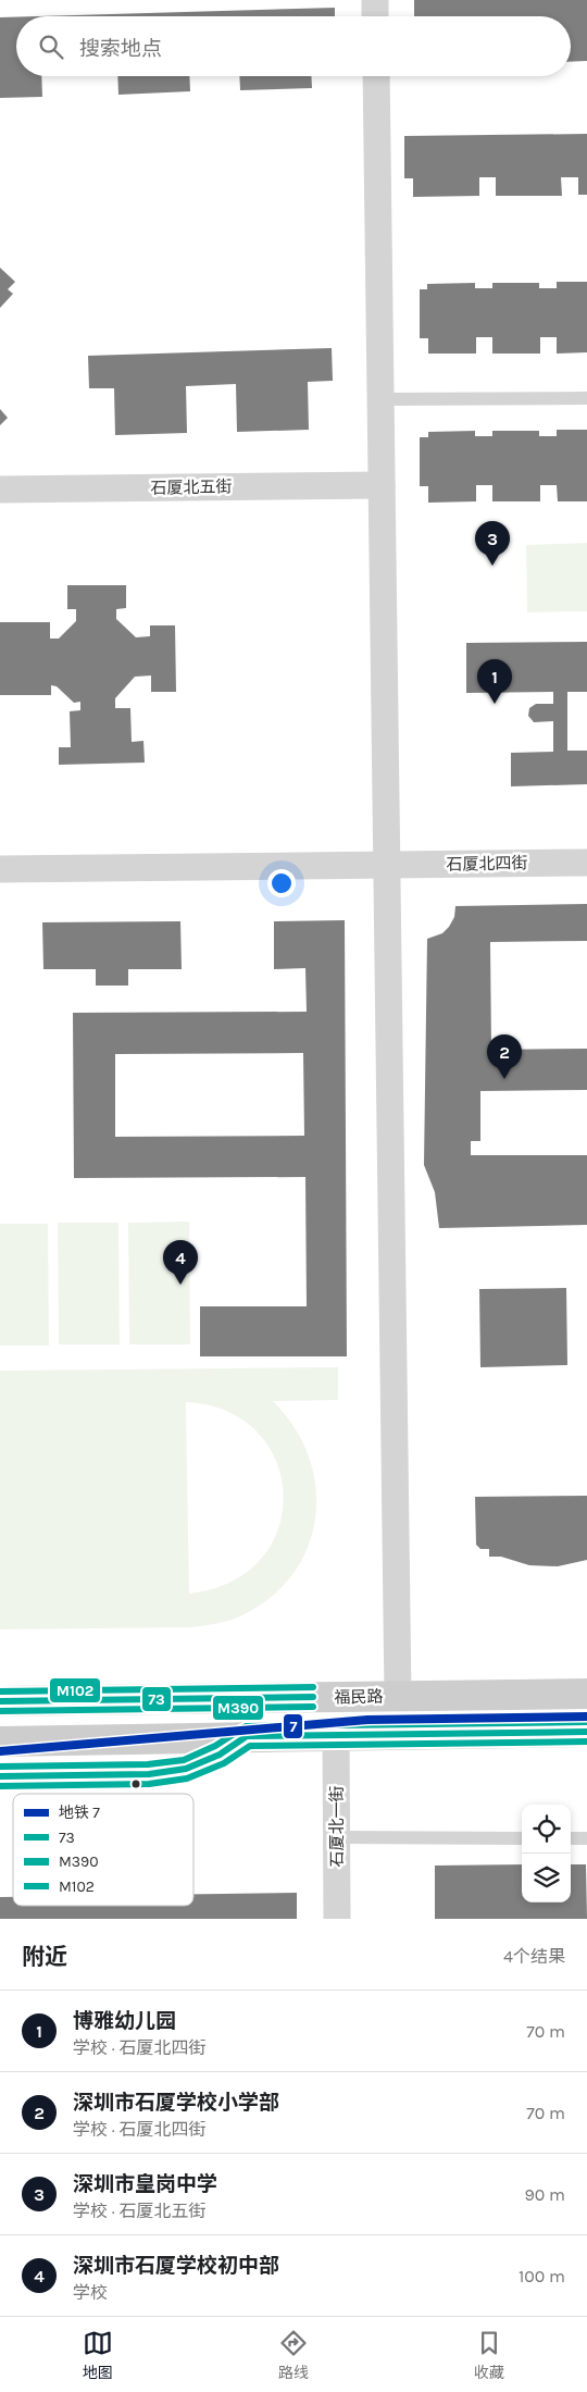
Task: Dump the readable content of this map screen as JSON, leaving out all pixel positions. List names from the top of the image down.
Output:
{
  "streets": {
    "main road": ["福民路"],
    "street": ["石厦北五街", "石厦北四街", "石厦北一街"]
  },
  "lines": [
    "transit line M102",
    "transit line 73",
    "transit line M390",
    "metro line 7"
  ],
  "legend": [
    "地铁 7",
    "73",
    "M390",
    "M102"
  ],
  "page": {
    "search": "搜索地点",
    "pins": [
      "3",
      "1",
      "2",
      "4"
    ],
    "heading": ["附近", "4个结果"],
    "list": [
      {
        "mark": "1",
        "name": "博雅幼儿园",
        "note": "学校 · 石厦北四街",
        "value": "70 m"
      },
      {
        "mark": "2",
        "name": "深圳市石厦学校小学部",
        "note": "学校 · 石厦北四街",
        "value": "70 m"
      },
      {
        "mark": "3",
        "name": "深圳市皇岗中学",
        "note": "学校 · 石厦北五街",
        "value": "90 m"
      },
      {
        "mark": "4",
        "name": "深圳市石厦学校初中部",
        "note": "学校",
        "value": "100 m"
      }
    ],
    "nav": ["地图", "路线", "收藏"]
  }
}
